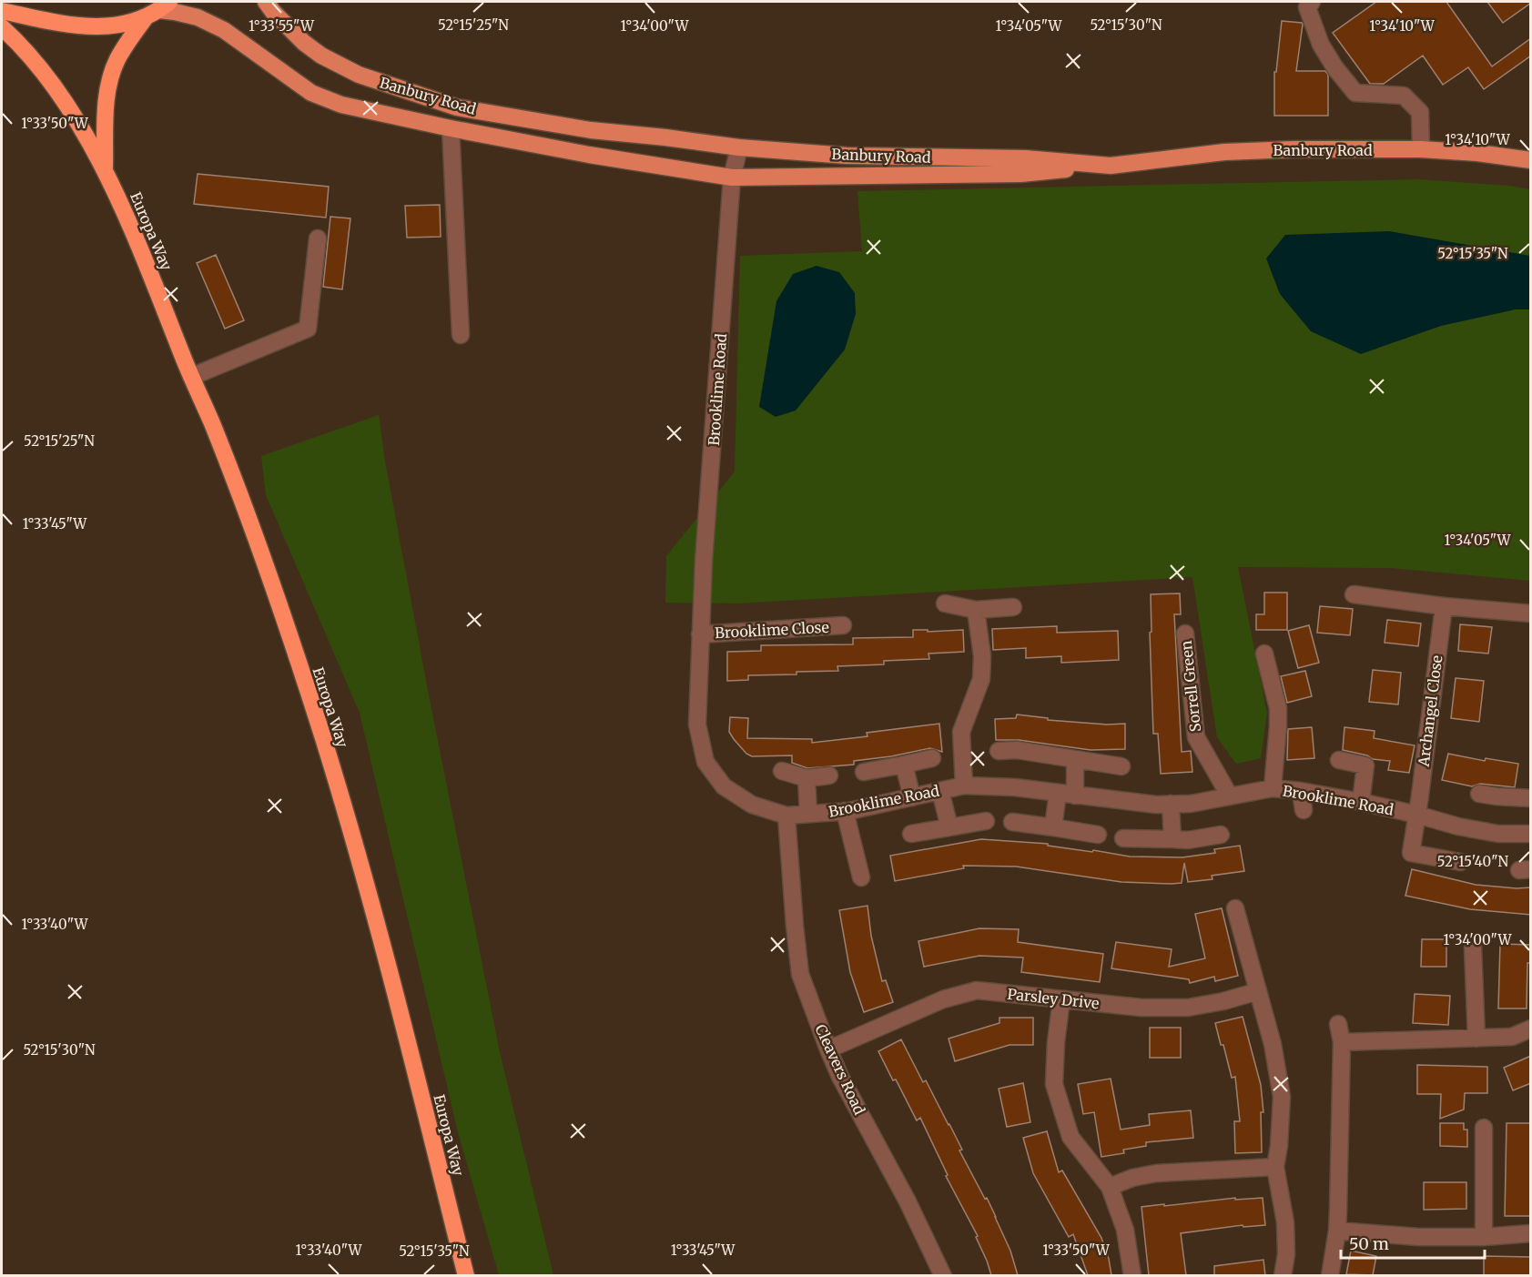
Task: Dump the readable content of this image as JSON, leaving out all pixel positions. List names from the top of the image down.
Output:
{
  "streets": {
    "highway": ["Europa Way"],
    "main road": ["Banbury Road"],
    "street": [
      "Brooklime Road",
      "Brooklime Close",
      "Sorrell Green",
      "Archangel Close",
      "Parsley Drive",
      "Cleavers Road"
    ]
  },
  "crossings": [
    ["Banbury Road", "Europa Way"],
    ["Banbury Road", "Brooklime Road"],
    ["Brooklime Road", "Brooklime Close"],
    ["Brooklime Road", "Sorrell Green"],
    ["Brooklime Road", "Archangel Close"],
    ["Brooklime Road", "Cleavers Road"],
    ["Parsley Drive", "Cleavers Road"]
  ],
  "scale_bar": "50 m",
  "coordinates": [
    "52°15'25\"N",
    "52°15'30\"N",
    "1°33'55\"W",
    "1°34'00\"W",
    "1°34'05\"W",
    "1°34'10\"W",
    "1°33'50\"W",
    "52°15'35\"N",
    "1°33'45\"W",
    "52°15'40\"N",
    "1°33'40\"W"
  ]
}
